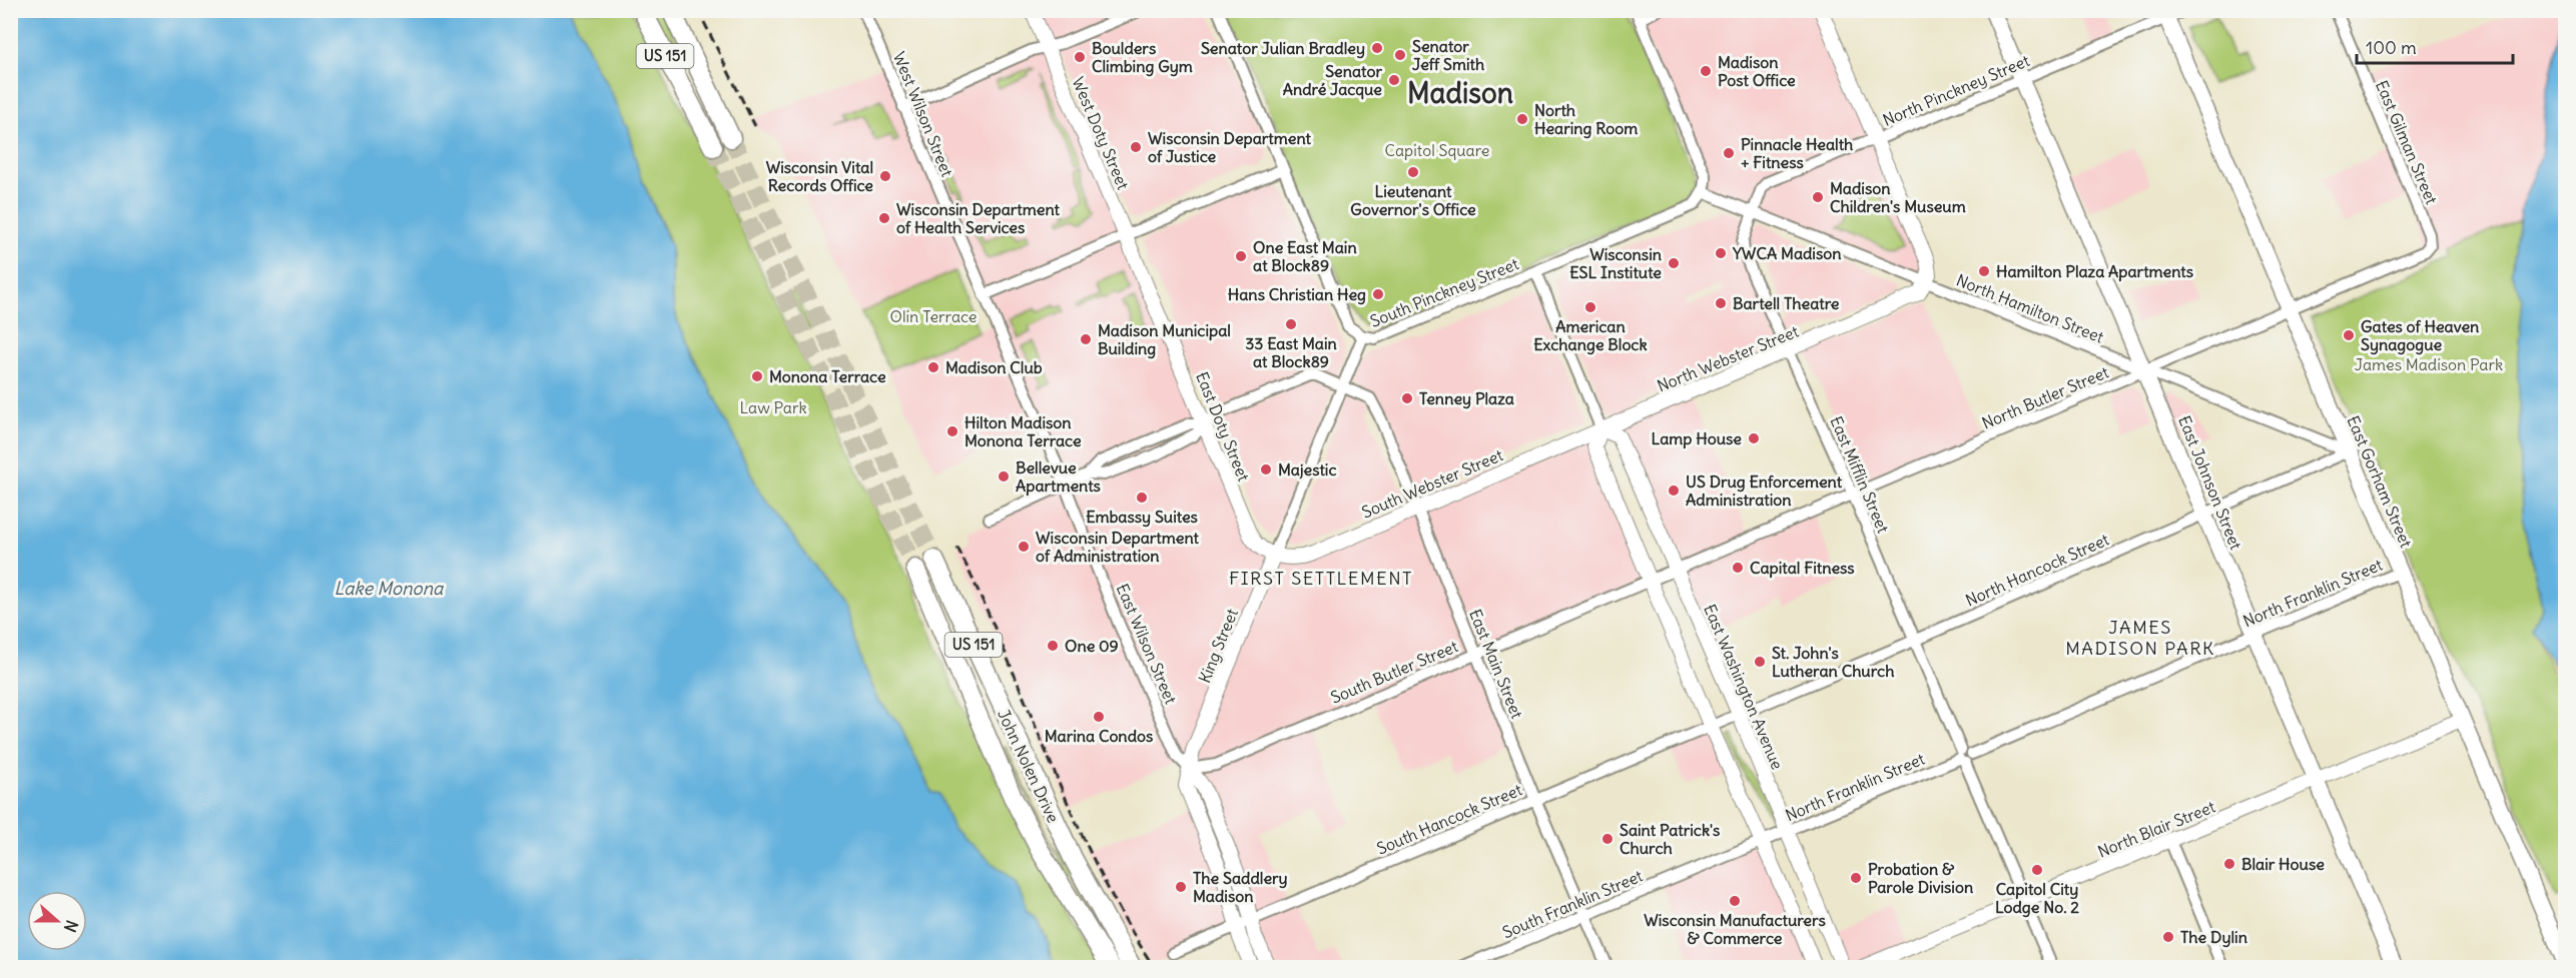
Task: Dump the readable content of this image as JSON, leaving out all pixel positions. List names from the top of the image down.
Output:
{
  "streets": {
    "main road": [
      "US 151",
      "East Gorham Street",
      "East Johnson Street",
      "John Nolen Drive"
    ],
    "street": [
      "North Pinckney Street",
      "West Wilson Street",
      "West Doty Street",
      "East Gilman Street",
      "South Pinckney Street",
      "North Hamilton Street",
      "North Webster Street",
      "North Butler Street",
      "East Doty Street",
      "East Mifflin Street",
      "South Webster Street",
      "North Hancock Street",
      "North Franklin Street",
      "East Wilson Street",
      "King Street",
      "East Main Street",
      "South Butler Street",
      "East Washington Avenue",
      "South Hancock Street",
      "North Blair Street",
      "South Franklin Street"
    ]
  },
  "crossings": [
    ["North Pinckney Street", "North Hamilton Street"],
    ["North Pinckney Street", "East Mifflin Street"],
    ["North Pinckney Street", "East Gorham Street"],
    ["North Pinckney Street", "East Johnson Street"],
    ["West Wilson Street", "East Wilson Street"],
    ["West Doty Street", "East Doty Street"],
    ["East Gilman Street", "North Butler Street"],
    ["South Pinckney Street", "King Street"],
    ["South Pinckney Street", "East Washington Avenue"],
    ["North Hamilton Street", "North Webster Street"],
    ["North Hamilton Street", "North Butler Street"],
    ["North Hamilton Street", "East Mifflin Street"],
    ["North Hamilton Street", "East Gorham Street"],
    ["North Hamilton Street", "East Johnson Street"],
    ["North Hamilton Street", "North Hancock Street"],
    ["North Webster Street", "East Mifflin Street"],
    ["North Webster Street", "South Webster Street"],
    ["North Webster Street", "East Washington Avenue"],
    ["North Butler Street", "East Mifflin Street"],
    ["North Butler Street", "East Gorham Street"],
    ["North Butler Street", "East Johnson Street"],
    ["North Butler Street", "South Butler Street"],
    ["North Butler Street", "East Washington Avenue"],
    ["East Doty Street", "South Webster Street"],
    ["East Doty Street", "King Street"],
    ["East Mifflin Street", "North Hancock Street"],
    ["East Mifflin Street", "North Franklin Street"],
    ["East Mifflin Street", "North Blair Street"],
    ["East Gorham Street", "North Hancock Street"],
    ["East Gorham Street", "North Franklin Street"],
    ["East Gorham Street", "North Blair Street"],
    ["East Johnson Street", "North Hancock Street"],
    ["East Johnson Street", "North Franklin Street"],
    ["East Johnson Street", "North Blair Street"],
    ["South Webster Street", "King Street"],
    ["South Webster Street", "East Main Street"],
    ["South Webster Street", "East Washington Avenue"],
    ["North Hancock Street", "East Washington Avenue"],
    ["North Hancock Street", "South Hancock Street"],
    ["North Franklin Street", "East Washington Avenue"],
    ["North Franklin Street", "South Franklin Street"],
    ["East Wilson Street", "King Street"],
    ["East Wilson Street", "South Butler Street"],
    ["East Wilson Street", "South Hancock Street"],
    ["King Street", "East Main Street"],
    ["King Street", "South Butler Street"],
    ["East Main Street", "South Butler Street"],
    ["East Main Street", "South Hancock Street"],
    ["East Main Street", "South Franklin Street"],
    ["South Butler Street", "East Washington Avenue"],
    ["East Washington Avenue", "South Hancock Street"],
    ["East Washington Avenue", "South Franklin Street"]
  ],
  "districts": ["Madison", "FIRST SETTLEMENT", "JAMES MADISON PARK"],
  "water": ["Lake Monona"],
  "parks": [
    "Capitol Square",
    "Olin Terrace",
    "James Madison Park",
    "Law Park"
  ],
  "places": [
    "Senator Julian Bradley",
    "Senator Jeff Smith",
    "Boulders Climbing Gym",
    "Madison Post Office",
    "Senator André Jacque",
    "North Hearing Room",
    "Wisconsin Department of Justice",
    "Pinnacle Health + Fitness",
    "Lieutenant Governor's Office",
    "Wisconsin Vital Records Office",
    "Madison Children's Museum",
    "Wisconsin Department of Health Services",
    "YWCA Madison",
    "One East Main at Block89",
    "Wisconsin ESL Institute",
    "Hamilton Plaza Apartments",
    "Hans Christian Heg",
    "Bartell Theatre",
    "American Exchange Block",
    "33 East Main at Block89",
    "Gates of Heaven Synagogue",
    "Madison Municipal Building",
    "Madison Club",
    "Monona Terrace",
    "Tenney Plaza",
    "Hilton Madison Monona Terrace",
    "Lamp House",
    "Majestic",
    "Bellevue Apartments",
    "US Drug Enforcement Administration",
    "Embassy Suites",
    "Wisconsin Department of Administration",
    "Capital Fitness",
    "One 09",
    "St. John's Lutheran Church",
    "Marina Condos",
    "Saint Patrick's Church",
    "Blair House",
    "Capitol City Lodge No. 2",
    "Probation & Parole Division",
    "The Saddlery Madison",
    "Wisconsin Manufacturers & Commerce",
    "The Dylin"
  ],
  "scale_bar": "100 m",
  "north": "right"
}
